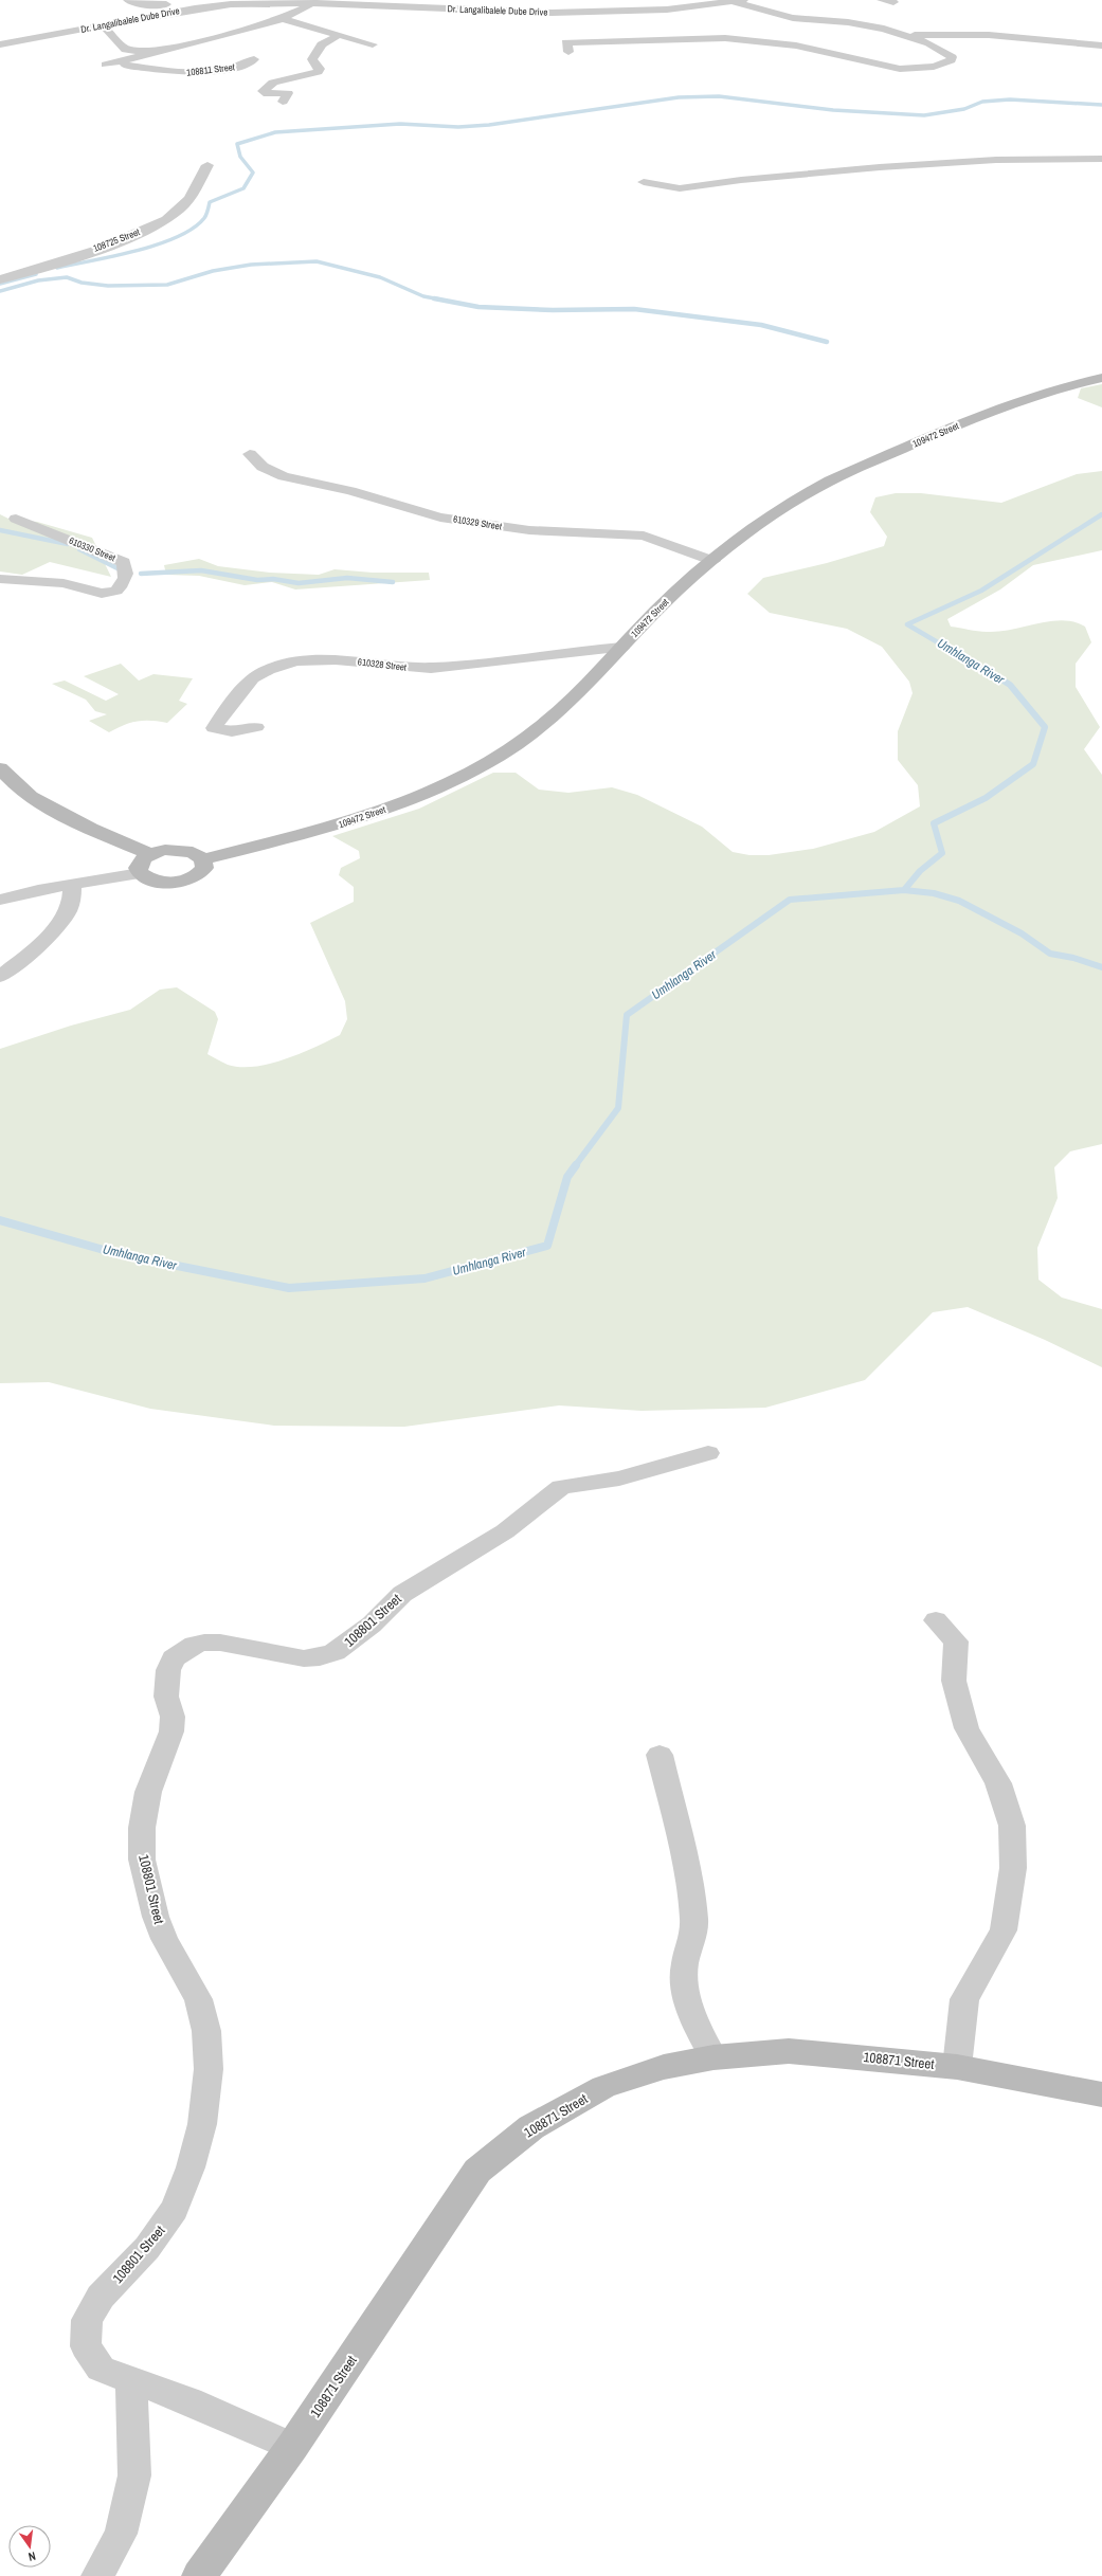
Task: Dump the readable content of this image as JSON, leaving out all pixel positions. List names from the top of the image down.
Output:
{
  "streets": {
    "street": [
      "Dr. Langalibalele Dube Drive",
      "108811 Street",
      "108725 Street",
      "109472 Street",
      "610329 Street",
      "610330 Street",
      "610328 Street",
      "108801 Street",
      "108871 Street"
    ]
  },
  "crossings": [
    ["109472 Street", "610329 Street"],
    ["109472 Street", "610328 Street"],
    ["108801 Street", "108871 Street"]
  ],
  "water": ["Umhlanga River"],
  "north": "bottom"
}
